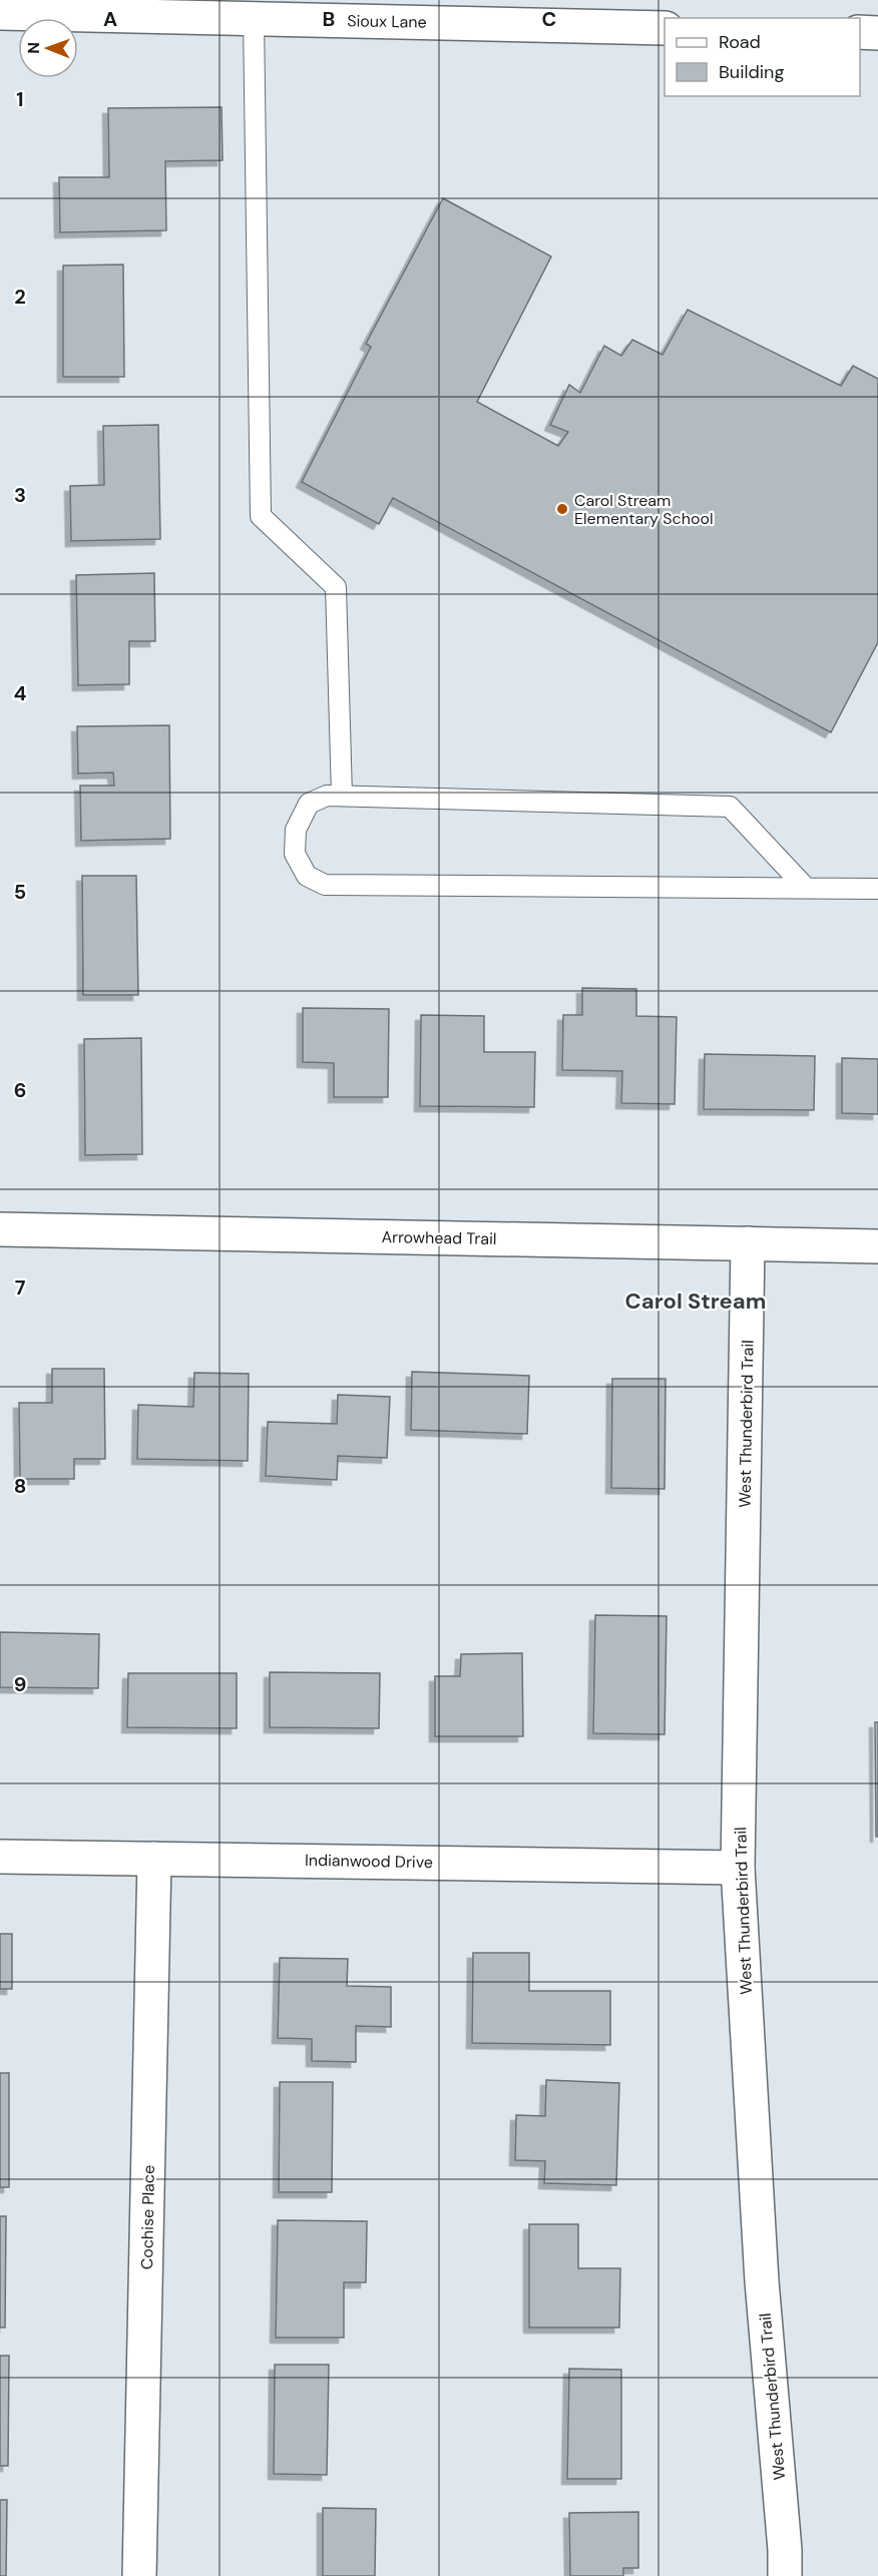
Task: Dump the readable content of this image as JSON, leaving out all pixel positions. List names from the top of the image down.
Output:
{
  "streets": {
    "street": [
      "Sioux Lane",
      "Arrowhead Trail",
      "West Thunderbird Trail",
      "Indianwood Drive",
      "Cochise Place"
    ]
  },
  "crossings": [
    ["Arrowhead Trail", "West Thunderbird Trail"],
    ["West Thunderbird Trail", "Indianwood Drive"],
    ["Indianwood Drive", "Cochise Place"]
  ],
  "districts": ["Carol Stream"],
  "places": ["Carol Stream Elementary School"],
  "legend": ["Road", "Building"],
  "north": "left",
  "grid": {
    "columns": ["A", "B", "C"],
    "rows": [
      "1",
      "2",
      "3",
      "4",
      "5",
      "6",
      "7",
      "8",
      "9"
    ]
  }
}
